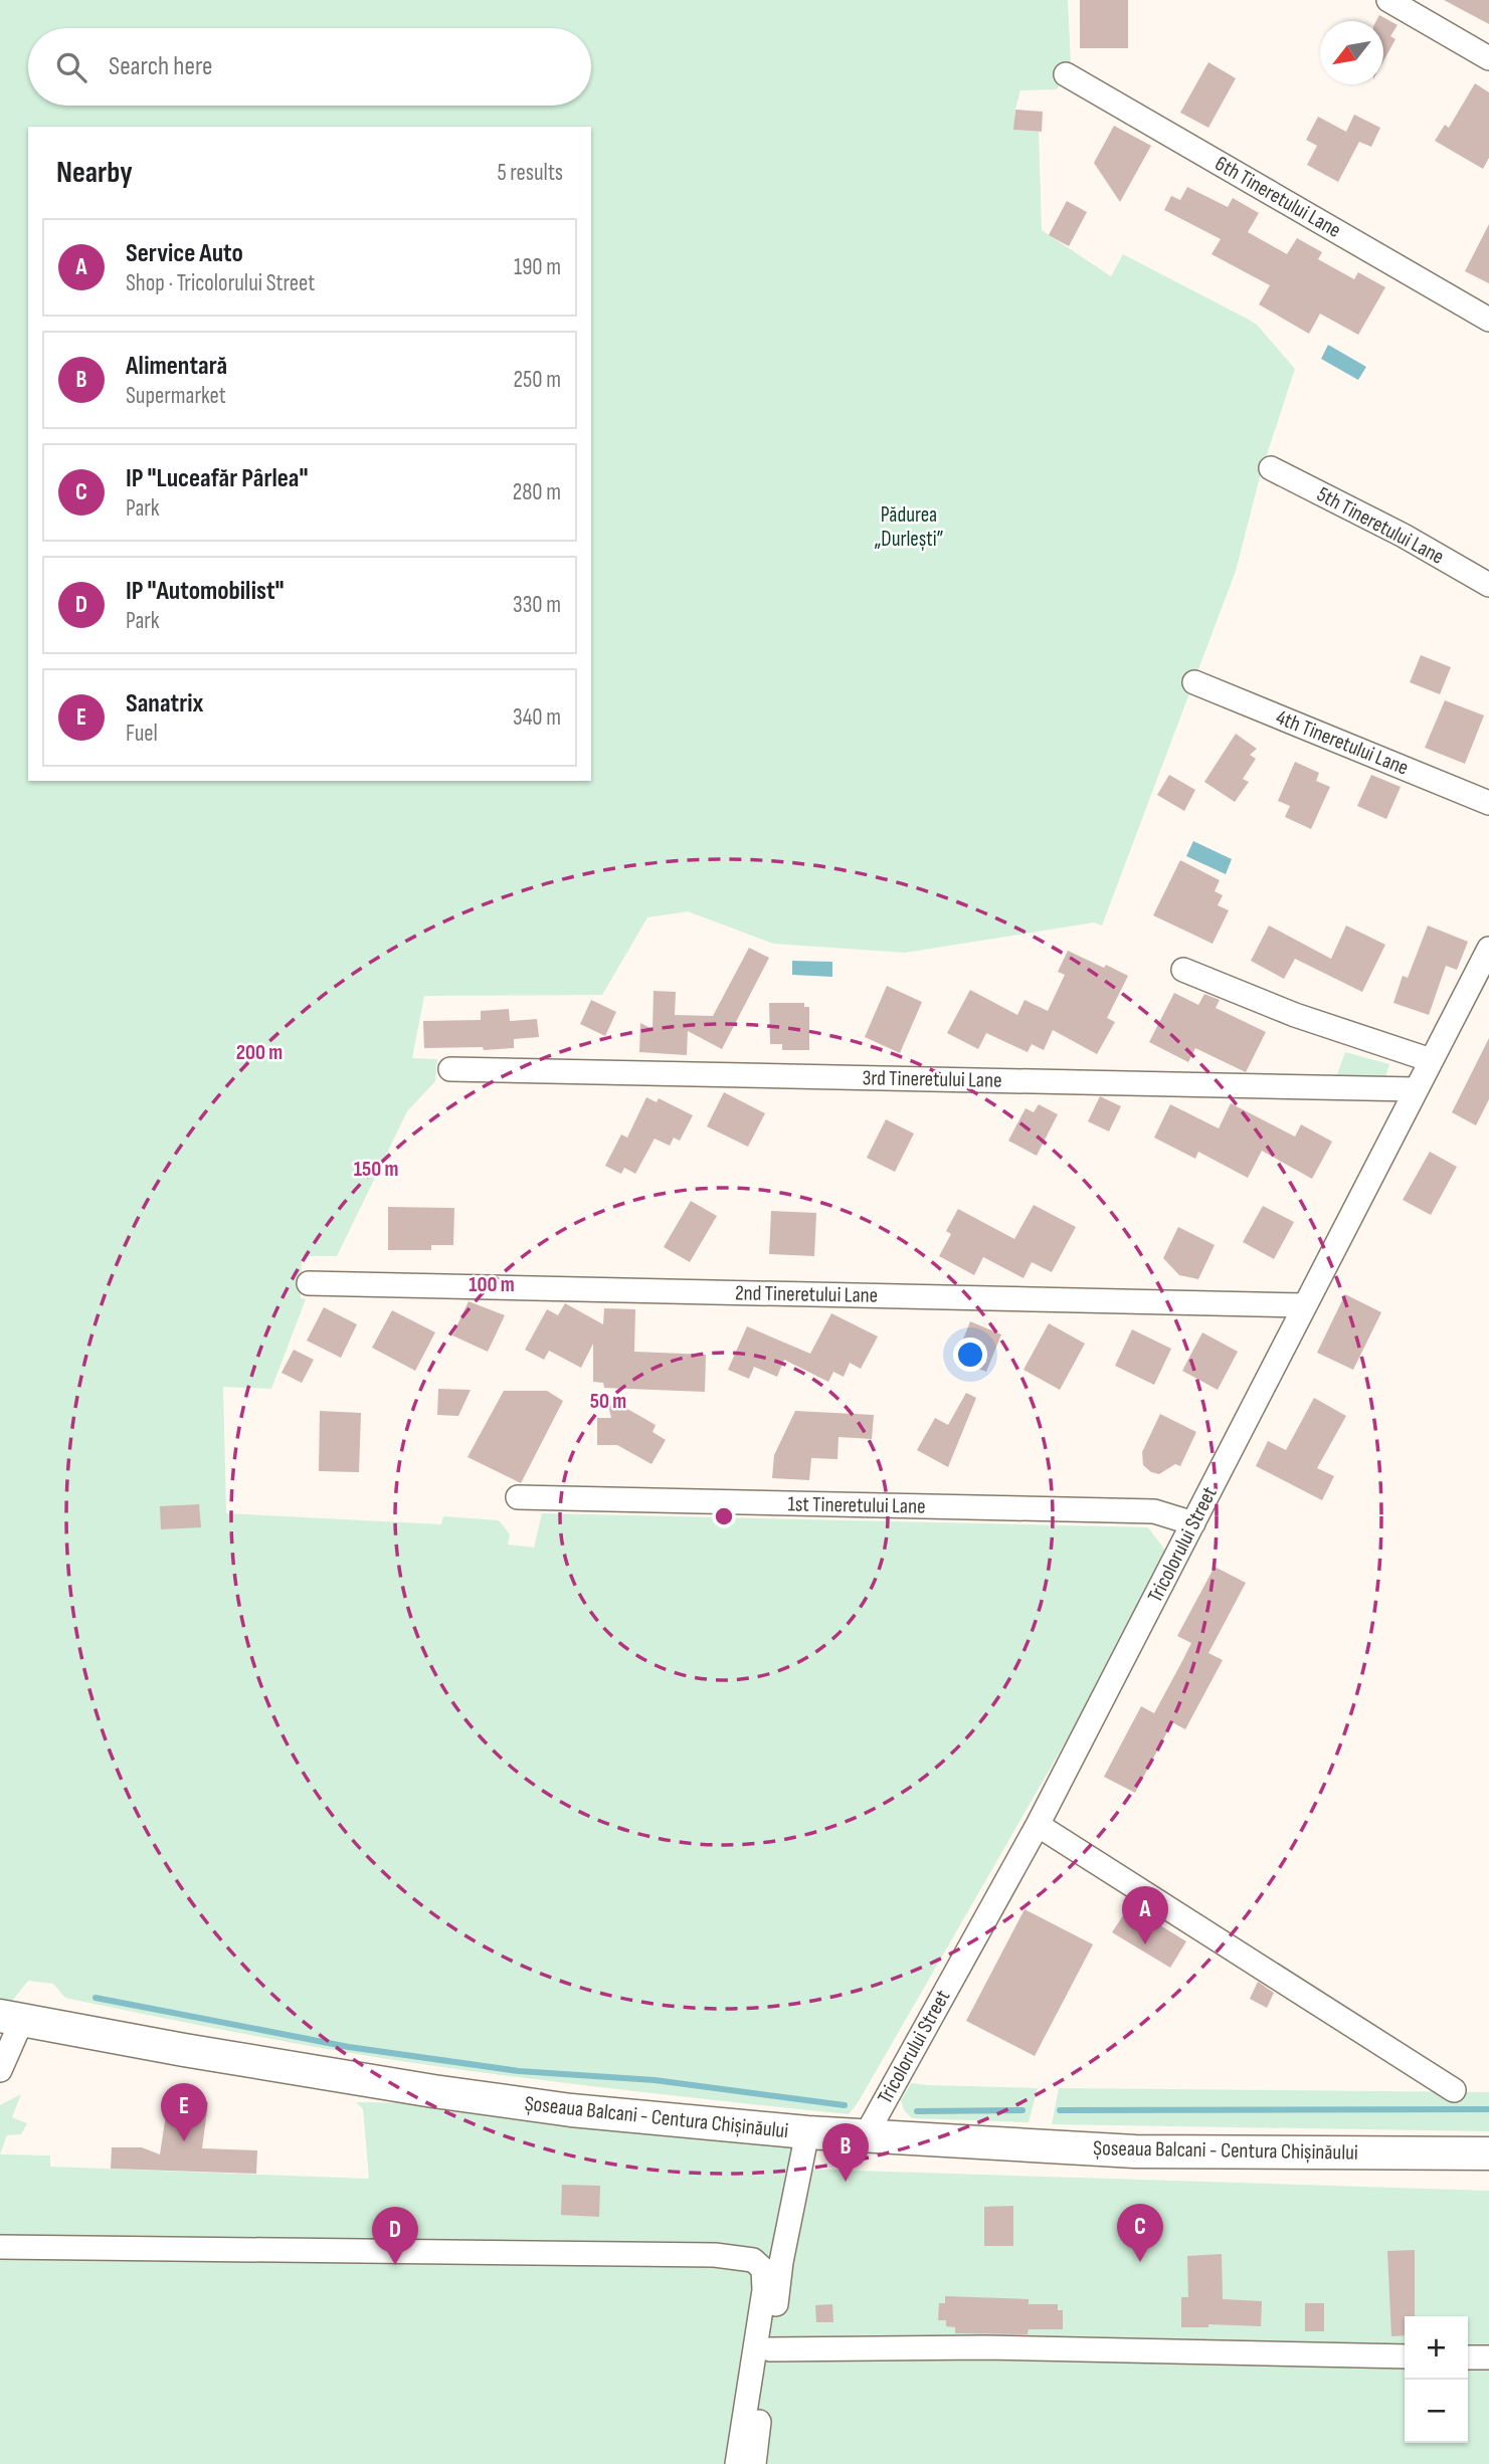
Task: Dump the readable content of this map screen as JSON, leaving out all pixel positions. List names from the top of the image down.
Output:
{
  "streets": {
    "highway": ["Șoseaua Balcani - Centura Chișinăului"],
    "street": [
      "6th Tineretului Lane",
      "5th Tineretului Lane",
      "4th Tineretului Lane",
      "3rd Tineretului Lane",
      "2nd Tineretului Lane",
      "1st Tineretului Lane",
      "Tricolorului Street"
    ]
  },
  "crossings": [
    ["3rd Tineretului Lane", "Tricolorului Street"],
    ["2nd Tineretului Lane", "Tricolorului Street"],
    ["1st Tineretului Lane", "Tricolorului Street"],
    ["Tricolorului Street", "Șoseaua Balcani - Centura Chișinăului"]
  ],
  "parks": ["Pădurea „Durlești”"],
  "north": "bottom left",
  "page": {
    "search": "Search here",
    "heading": ["Nearby", "5 results"],
    "list": [
      {
        "mark": "A",
        "name": "Service Auto",
        "note": "Shop · Tricolorului Street",
        "value": "190 m"
      },
      {
        "mark": "B",
        "name": "Alimentară",
        "note": "Supermarket",
        "value": "250 m"
      },
      {
        "mark": "C",
        "name": "IP \"Luceafăr Pârlea\"",
        "note": "Park",
        "value": "280 m"
      },
      {
        "mark": "D",
        "name": "IP \"Automobilist\"",
        "note": "Park",
        "value": "330 m"
      },
      {
        "mark": "E",
        "name": "Sanatrix",
        "note": "Fuel",
        "value": "340 m"
      }
    ],
    "pins": [
      "A",
      "E",
      "B",
      "C",
      "D"
    ],
    "map_buttons": ["+", "−"]
  },
  "rings": [
    "200 m",
    "150 m",
    "100 m",
    "50 m"
  ]
}
